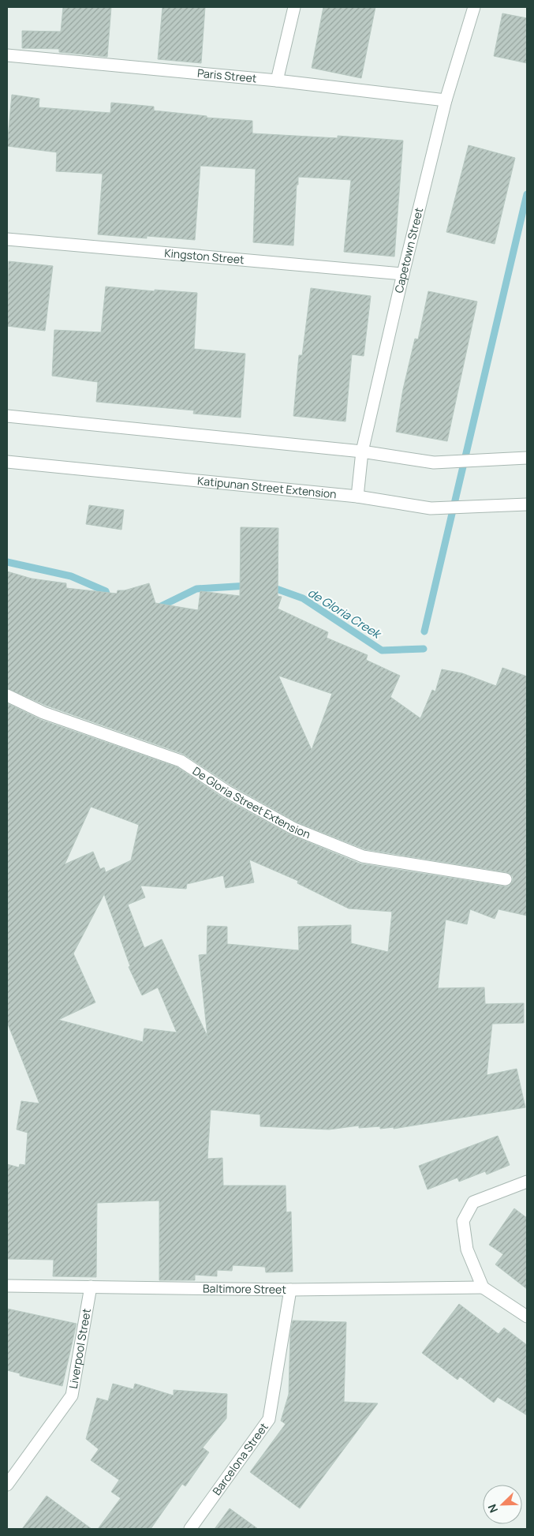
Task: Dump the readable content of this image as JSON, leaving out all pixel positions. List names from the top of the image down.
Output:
{
  "streets": {
    "street": [
      "Paris Street",
      "Capetown Street",
      "Kingston Street",
      "Katipunan Street Extension",
      "De Gloria Street Extension",
      "Baltimore Street",
      "Liverpool Street",
      "Barcelona Street"
    ]
  },
  "crossings": [
    ["Paris Street", "Capetown Street"],
    ["Capetown Street", "Kingston Street"],
    ["Capetown Street", "Katipunan Street Extension"],
    ["Baltimore Street", "Liverpool Street"],
    ["Baltimore Street", "Barcelona Street"]
  ],
  "water": ["de Gloria Creek"],
  "north": "bottom left"
}
